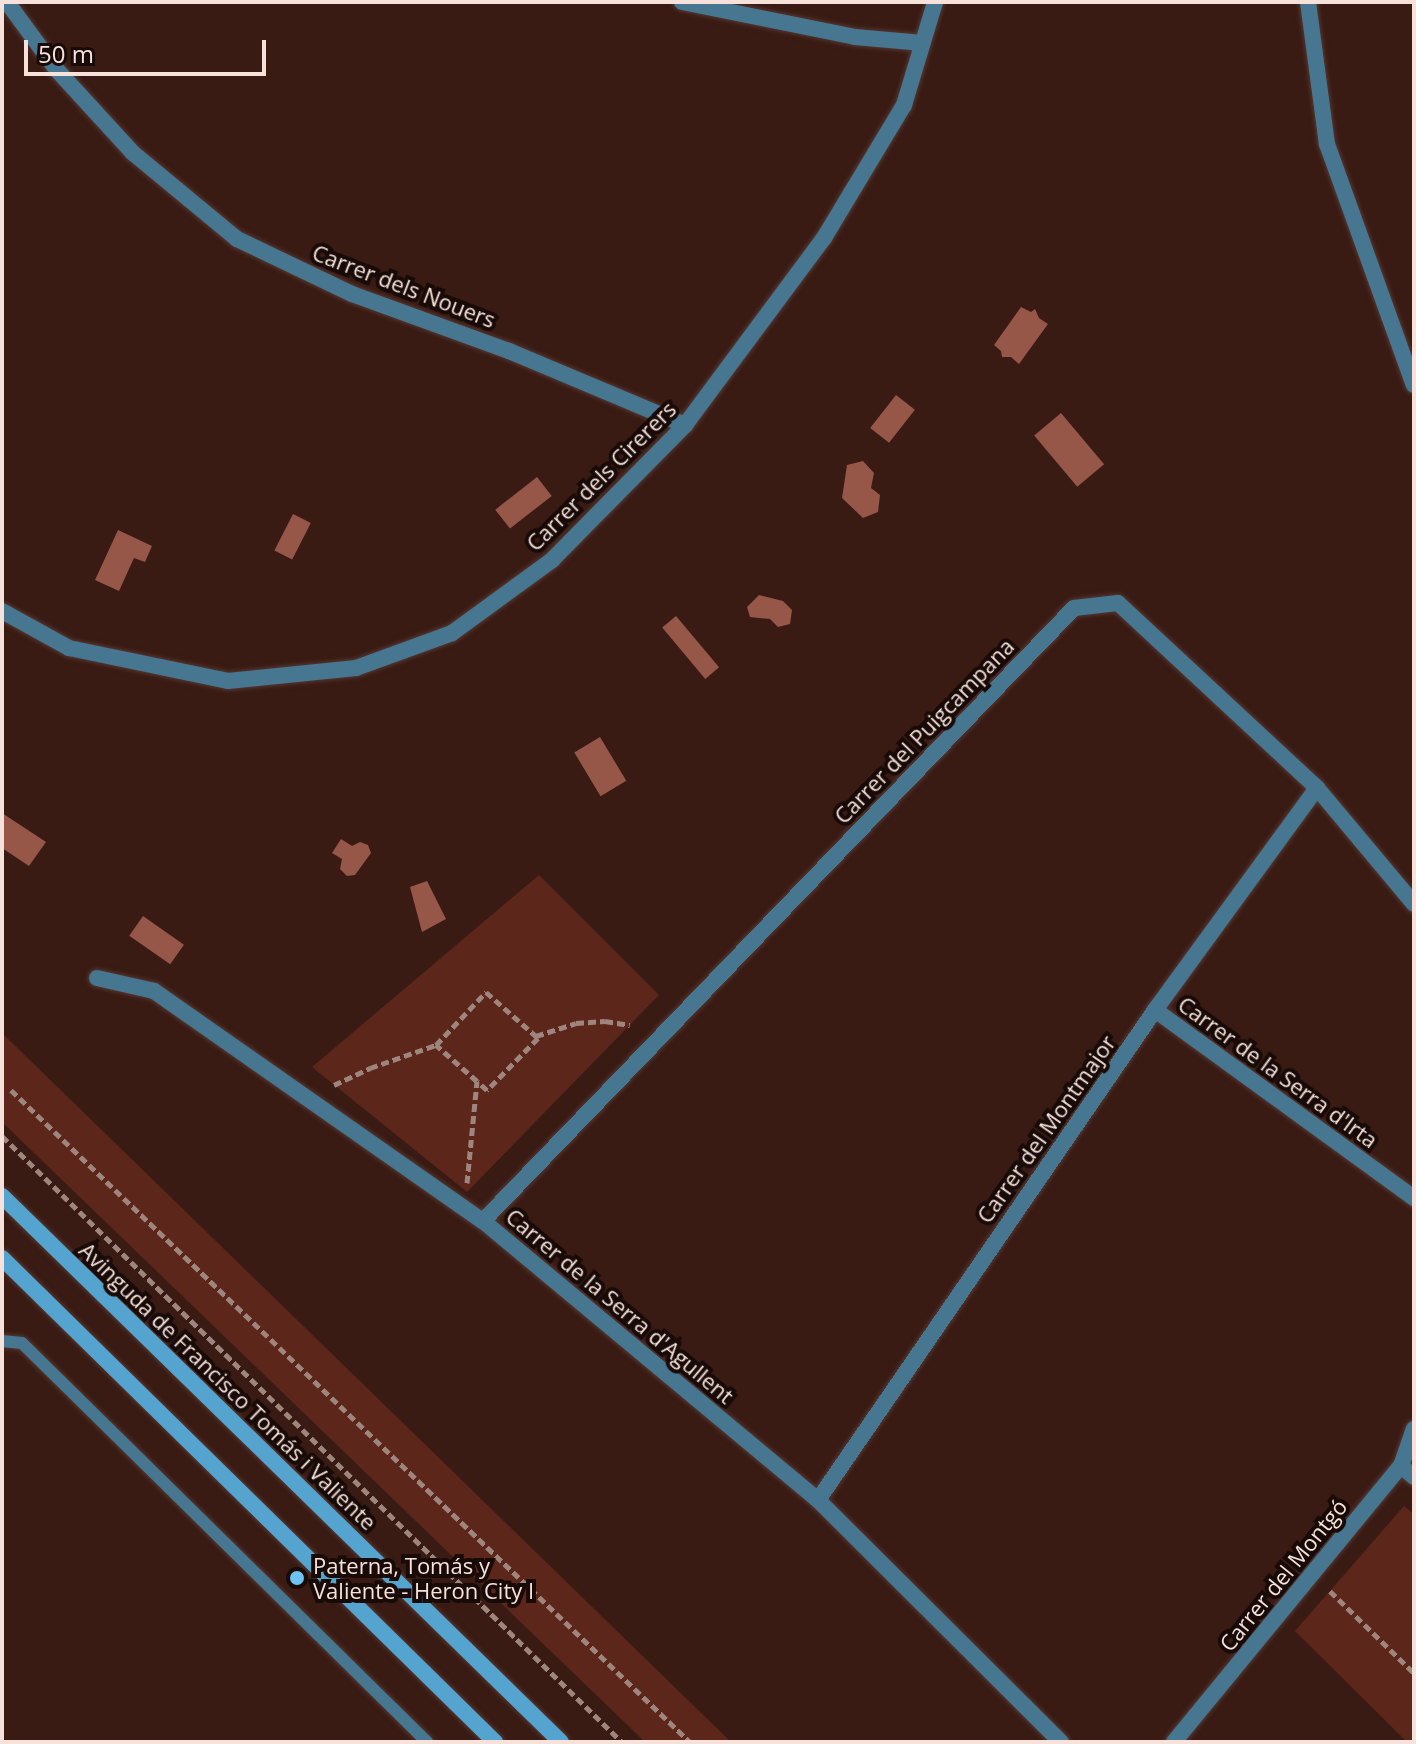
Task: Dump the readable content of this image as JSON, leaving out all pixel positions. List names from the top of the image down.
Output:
{
  "streets": {
    "main road": ["Avinguda de Francisco Tomás i Valiente"],
    "street": [
      "Carrer dels Nouers",
      "Carrer dels Cirerers",
      "Carrer del Puigcampana",
      "Carrer de la Serra d'Irta",
      "Carrer del Montmajor",
      "Carrer de la Serra d'Agullent",
      "Carrer del Montgó"
    ]
  },
  "crossings": [
    ["Carrer dels Nouers", "Carrer dels Cirerers"],
    ["Carrer del Puigcampana", "Carrer del Montmajor"],
    ["Carrer del Puigcampana", "Carrer de la Serra d'Agullent"],
    ["Carrer de la Serra d'Irta", "Carrer del Montmajor"],
    ["Carrer del Montmajor", "Carrer de la Serra d'Agullent"]
  ],
  "places": ["Paterna, Tomás y Valiente - Heron City I"],
  "scale_bar": "50 m"
}
